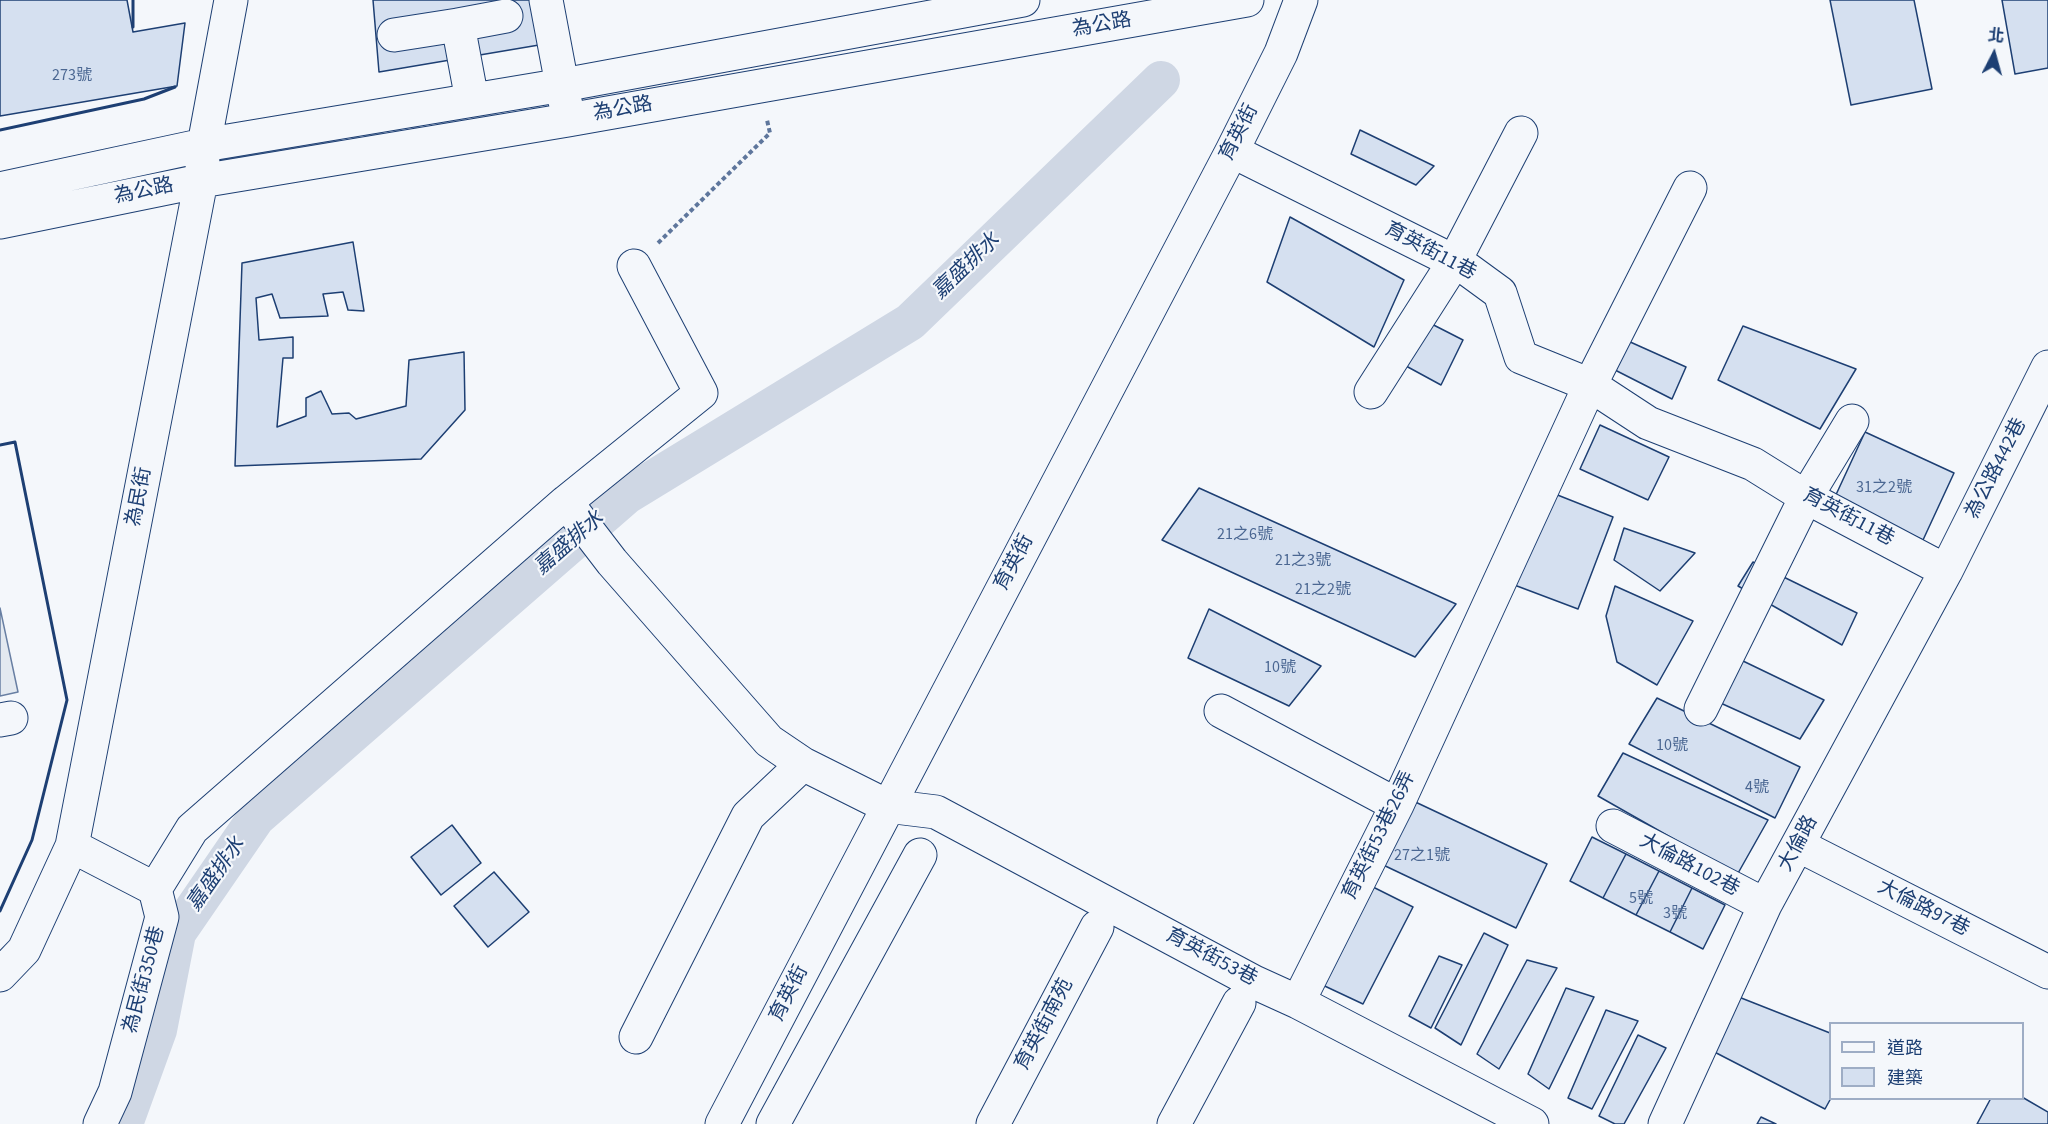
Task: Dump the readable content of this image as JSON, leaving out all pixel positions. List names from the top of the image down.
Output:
{
  "streets": {
    "street": [
      "為公路",
      "育英街",
      "育英街11巷",
      "為公路442巷",
      "為民街",
      "育英街53巷26弄",
      "大倫路",
      "大倫路102巷",
      "大倫路97巷",
      "育英街53巷",
      "為民街350巷",
      "育英街南苑"
    ]
  },
  "crossings": [
    ["為公路", "為民街"],
    ["育英街", "育英街11巷"],
    ["育英街", "育英街53巷"],
    ["育英街11巷", "為公路442巷"],
    ["育英街11巷", "育英街53巷26弄"],
    ["育英街11巷", "大倫路"],
    ["為公路442巷", "大倫路"],
    ["育英街53巷26弄", "育英街53巷"],
    ["大倫路", "大倫路102巷"],
    ["大倫路", "大倫路97巷"]
  ],
  "water": ["嘉盛排水"],
  "house_numbers": [
    "273號",
    "31之2號",
    "21之6號",
    "21之3號",
    "21之2號",
    "10號",
    "10號",
    "4號",
    "27之1號",
    "5號",
    "3號"
  ],
  "legend": ["道路", "建築"],
  "north": "top"
}
